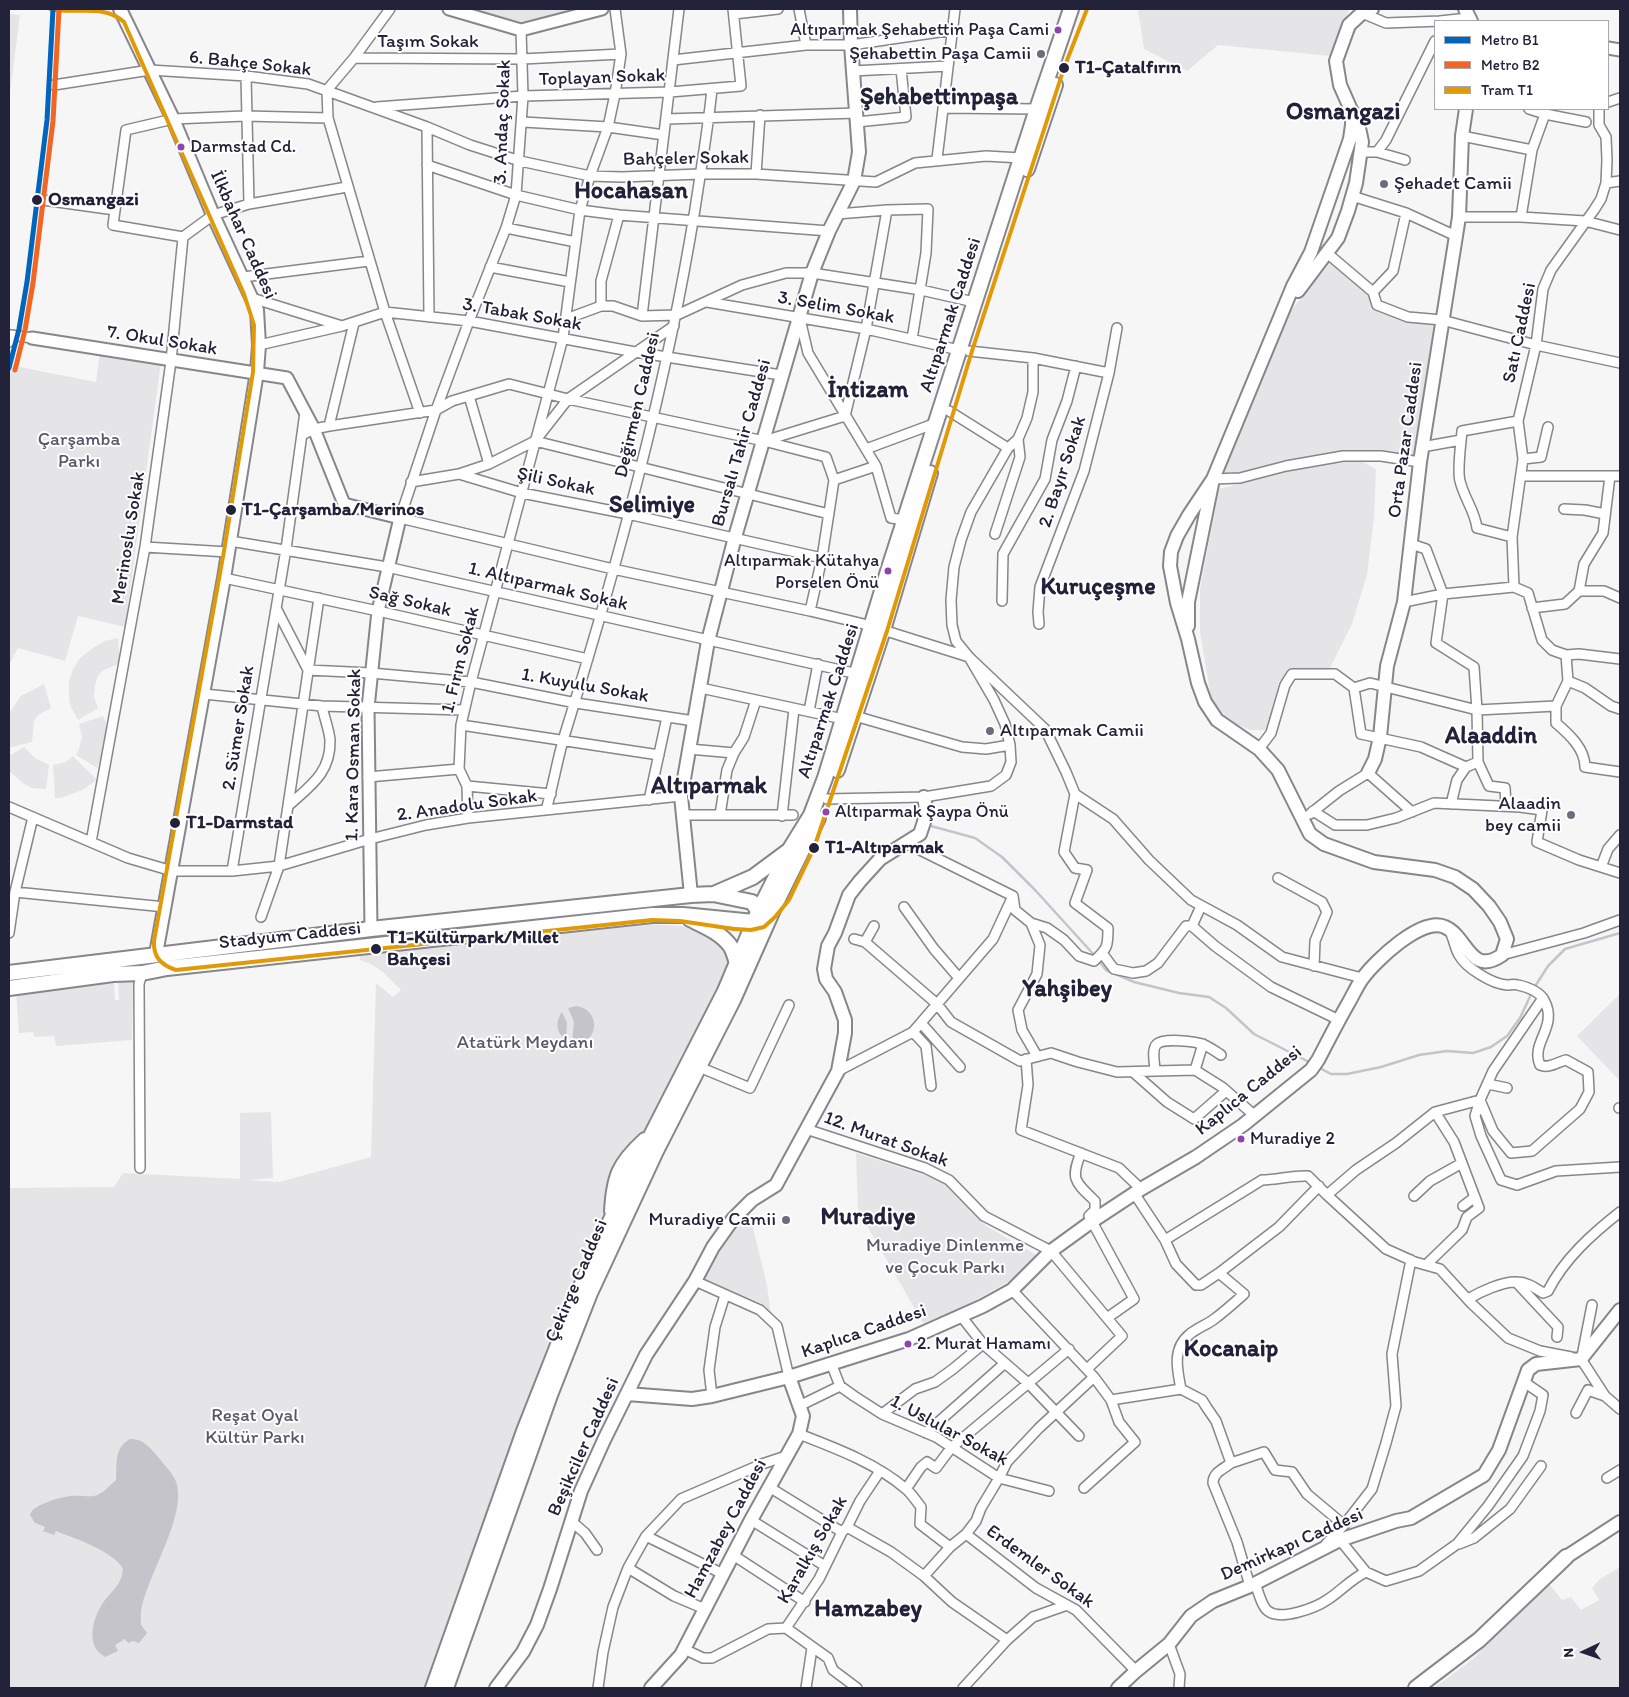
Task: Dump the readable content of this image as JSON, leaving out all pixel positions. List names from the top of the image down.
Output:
{
  "streets": {
    "main road": [
      "İlkbahar Caddesi",
      "Altıparmak Caddesi",
      "Orta Pazar Caddesi",
      "Bursalı Tahir Caddesi",
      "Stadyum Caddesi",
      "Kaplıca Caddesi",
      "Çekirge Caddesi",
      "Beşikciler Caddesi",
      "Hamzabey Caddesi",
      "Demirkapı Caddesi"
    ],
    "street": [
      "Taşım Sokak",
      "6. Bahçe Sokak",
      "Toplayan Sokak",
      "3. Andaç Sokak",
      "Bahçeler Sokak",
      "3. Selim Sokak",
      "3. Tabak Sokak",
      "Satı Caddesi",
      "7. Okul Sokak",
      "Değirmen Caddesi",
      "2. Bayır Sokak",
      "Şili Sokak",
      "Merinoslu Sokak",
      "1. Altıparmak Sokak",
      "Sağ Sokak",
      "1. Fırın Sokak",
      "1. Kuyulu Sokak",
      "2. Sümer Sokak",
      "1. Kara Osman Sokak",
      "2. Anadolu Sokak",
      "12. Murat Sokak",
      "1. Uslular Sokak",
      "Karalkış Sokak",
      "Erdemler Sokak"
    ]
  },
  "crossings": [
    ["Taşım Sokak", "3. Andaç Sokak"],
    ["Taşım Sokak", "1. Fırın Sokak"],
    ["6. Bahçe Sokak", "Toplayan Sokak"],
    ["6. Bahçe Sokak", "3. Andaç Sokak"],
    ["6. Bahçe Sokak", "Bahçeler Sokak"],
    ["6. Bahçe Sokak", "İlkbahar Caddesi"],
    ["Toplayan Sokak", "3. Andaç Sokak"],
    ["Toplayan Sokak", "Değirmen Caddesi"],
    ["Toplayan Sokak", "1. Fırın Sokak"],
    ["3. Andaç Sokak", "Bahçeler Sokak"],
    ["3. Andaç Sokak", "3. Tabak Sokak"],
    ["3. Andaç Sokak", "1. Kara Osman Sokak"],
    ["Bahçeler Sokak", "Altıparmak Caddesi"],
    ["Bahçeler Sokak", "Değirmen Caddesi"],
    ["Bahçeler Sokak", "Bursalı Tahir Caddesi"],
    ["Bahçeler Sokak", "1. Fırın Sokak"],
    ["İlkbahar Caddesi", "3. Tabak Sokak"],
    ["İlkbahar Caddesi", "7. Okul Sokak"],
    ["İlkbahar Caddesi", "1. Altıparmak Sokak"],
    ["İlkbahar Caddesi", "Sağ Sokak"],
    ["İlkbahar Caddesi", "2. Anadolu Sokak"],
    ["3. Selim Sokak", "Altıparmak Caddesi"],
    ["3. Selim Sokak", "Bursalı Tahir Caddesi"],
    ["3. Selim Sokak", "2. Bayır Sokak"],
    ["3. Tabak Sokak", "Değirmen Caddesi"],
    ["3. Tabak Sokak", "Bursalı Tahir Caddesi"],
    ["3. Tabak Sokak", "1. Fırın Sokak"],
    ["Altıparmak Caddesi", "1. Altıparmak Sokak"],
    ["Altıparmak Caddesi", "Stadyum Caddesi"],
    ["Altıparmak Caddesi", "Çekirge Caddesi"],
    ["7. Okul Sokak", "Merinoslu Sokak"],
    ["7. Okul Sokak", "2. Sümer Sokak"],
    ["Değirmen Caddesi", "Şili Sokak"],
    ["Değirmen Caddesi", "1. Altıparmak Sokak"],
    ["Değirmen Caddesi", "Sağ Sokak"],
    ["Değirmen Caddesi", "1. Kuyulu Sokak"],
    ["Değirmen Caddesi", "2. Anadolu Sokak"],
    ["Bursalı Tahir Caddesi", "Şili Sokak"],
    ["Bursalı Tahir Caddesi", "1. Altıparmak Sokak"],
    ["Bursalı Tahir Caddesi", "1. Kuyulu Sokak"],
    ["Bursalı Tahir Caddesi", "2. Anadolu Sokak"],
    ["Şili Sokak", "1. Fırın Sokak"],
    ["Merinoslu Sokak", "1. Altıparmak Sokak"],
    ["Merinoslu Sokak", "2. Anadolu Sokak"],
    ["1. Altıparmak Sokak", "1. Fırın Sokak"],
    ["1. Altıparmak Sokak", "2. Sümer Sokak"],
    ["1. Altıparmak Sokak", "1. Kara Osman Sokak"],
    ["Sağ Sokak", "1. Fırın Sokak"],
    ["Sağ Sokak", "2. Sümer Sokak"],
    ["Sağ Sokak", "1. Kara Osman Sokak"],
    ["1. Fırın Sokak", "1. Kuyulu Sokak"],
    ["1. Fırın Sokak", "2. Anadolu Sokak"],
    ["1. Kuyulu Sokak", "1. Kara Osman Sokak"],
    ["2. Sümer Sokak", "2. Anadolu Sokak"],
    ["1. Kara Osman Sokak", "2. Anadolu Sokak"],
    ["Stadyum Caddesi", "Çekirge Caddesi"],
    ["Kaplıca Caddesi", "12. Murat Sokak"],
    ["Kaplıca Caddesi", "Beşikciler Caddesi"],
    ["Kaplıca Caddesi", "Hamzabey Caddesi"],
    ["12. Murat Sokak", "Beşikciler Caddesi"],
    ["Hamzabey Caddesi", "Karalkış Sokak"],
    ["Demirkapı Caddesi", "Erdemler Sokak"]
  ],
  "districts": [
    "Şehabettinpaşa",
    "Osmangazi",
    "Hocahasan",
    "İntizam",
    "Selimiye",
    "Kuruçeşme",
    "Alaaddin",
    "Altıparmak",
    "Yahşibey",
    "Muradiye",
    "Kocanaip",
    "Hamzabey"
  ],
  "parks": [
    "Çarşamba Parkı",
    "Atatürk Meydanı",
    "Muradiye Dinlenme ve Çocuk Parkı",
    "Reşat Oyal Kültür Parkı"
  ],
  "places": [
    "Altıparmak Şehabettin Paşa Cami",
    "Şehabettin Paşa Camii",
    "T1-Çatalfırın",
    "Darmstad Cd.",
    "Şehadet Camii",
    "Osmangazi",
    "T1-Çarşamba/Merinos",
    "Altıparmak Kütahya Porselen Önü",
    "Altıparmak Camii",
    "Altıparmak Şaypa Önü",
    "Alaadin bey camii",
    "T1-Darmstad",
    "T1-Altıparmak",
    "T1-Kültürpark/Millet Bahçesi",
    "Muradiye 2",
    "Muradiye Camii",
    "2. Murat Hamamı"
  ],
  "lines": ["metro line B1", "metro line B2", "tram line T1"],
  "legend": ["Metro B1", "Metro B2", "Tram T1"],
  "north": "left"
}
